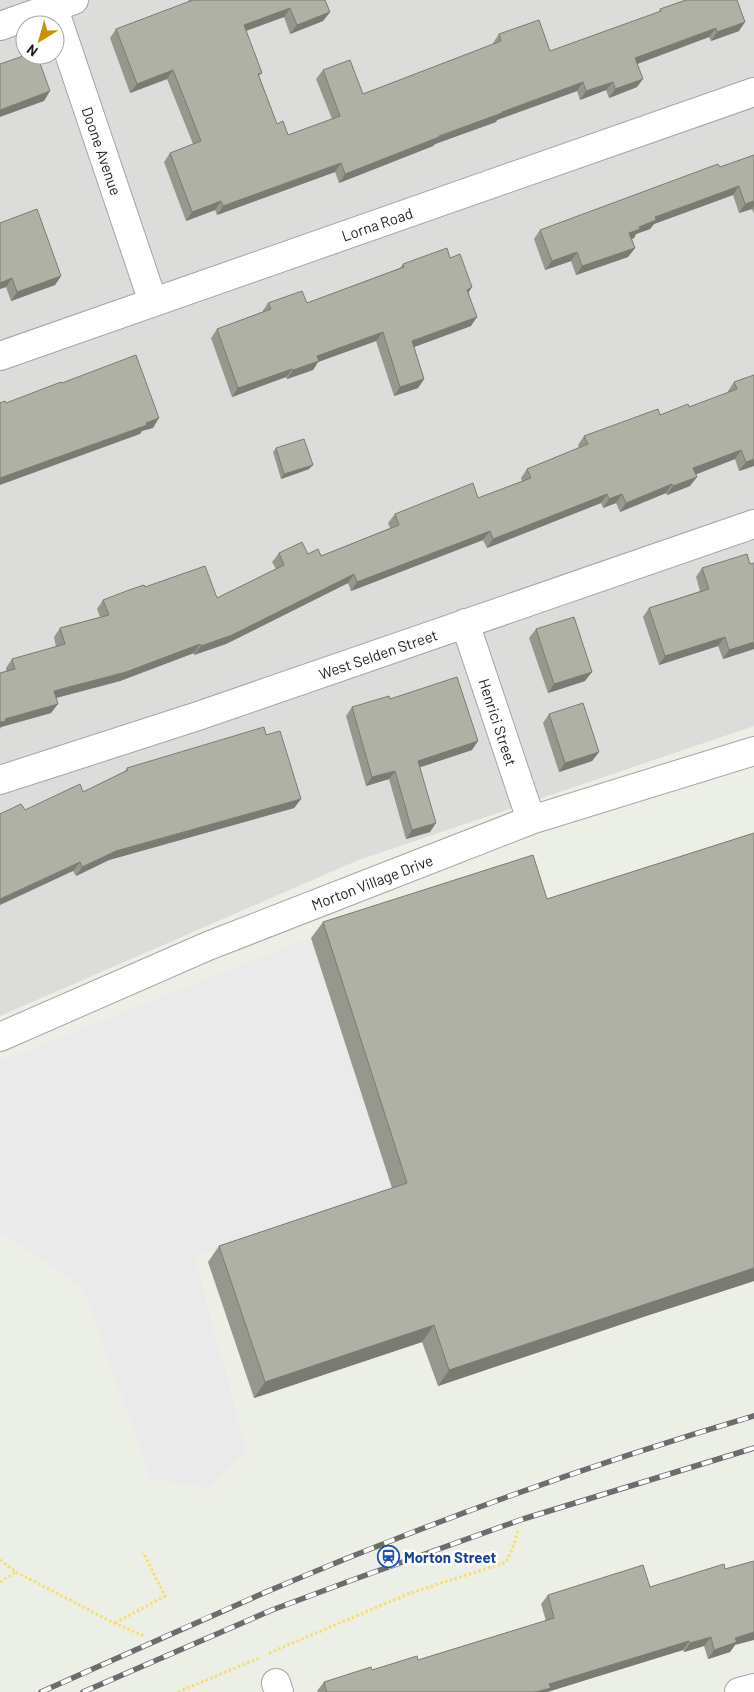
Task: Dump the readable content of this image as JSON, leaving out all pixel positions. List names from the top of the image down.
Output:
{
  "streets": {
    "street": [
      "Doone Avenue",
      "Lorna Road",
      "West Selden Street",
      "Henrici Street",
      "Morton Village Drive"
    ]
  },
  "crossings": [
    ["Doone Avenue", "Lorna Road"],
    ["West Selden Street", "Henrici Street"],
    ["Henrici Street", "Morton Village Drive"]
  ],
  "places": {
    "station": ["Morton Street"]
  },
  "north": "bottom left"
}
